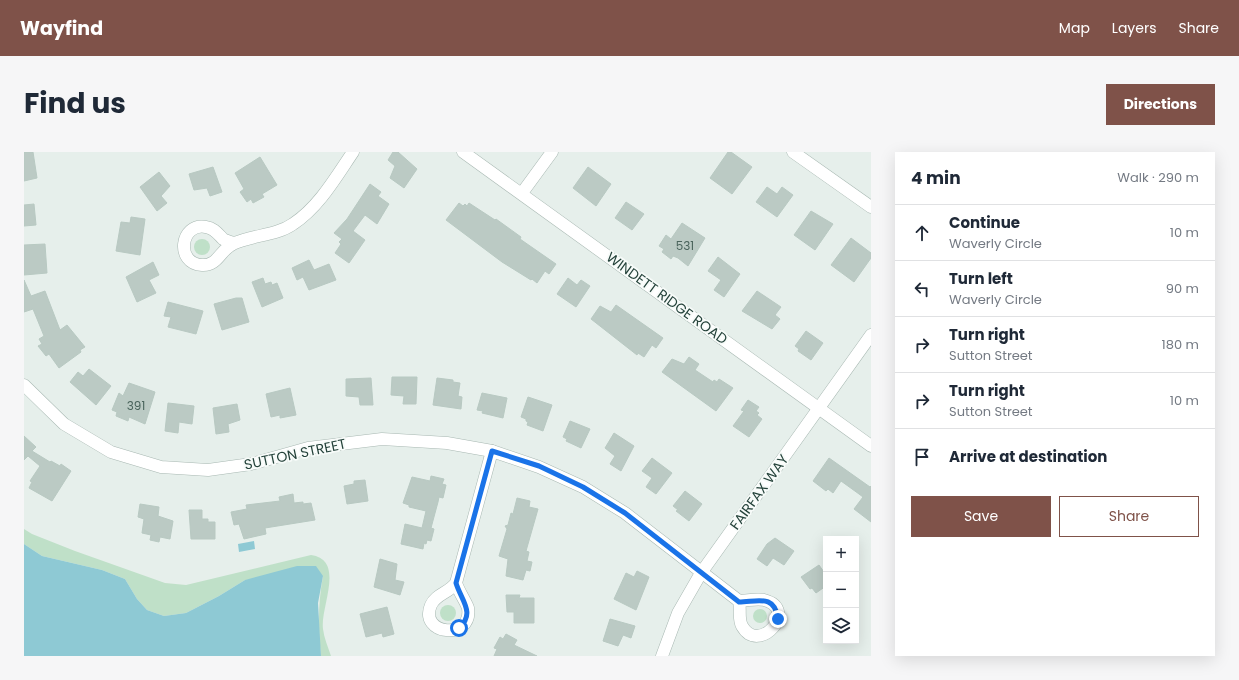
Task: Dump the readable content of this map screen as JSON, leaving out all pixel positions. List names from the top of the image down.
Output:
{
  "streets": {
    "street": ["WINDETT RIDGE ROAD", "SUTTON STREET", "FAIRFAX WAY"]
  },
  "crossings": [
    ["WINDETT RIDGE ROAD", "FAIRFAX WAY"],
    ["SUTTON STREET", "FAIRFAX WAY"]
  ],
  "house_numbers": ["531", "391"],
  "page": {
    "header": "Wayfind",
    "nav": ["Map", "Layers", "Share"],
    "title": "Find us",
    "buttons": [
      "Directions",
      ["Save", "Share"]
    ],
    "heading": ["4 min", "Walk · 290 m"],
    "list": [
      ["Continue", "Waverly Circle", "10 m"],
      ["Turn left", "Waverly Circle", "90 m"],
      ["Turn right", "Sutton Street", "180 m"],
      ["Turn right", "Sutton Street", "10 m"],
      "Arrive at destination"
    ],
    "map_buttons": ["+", "−"]
  }
}
